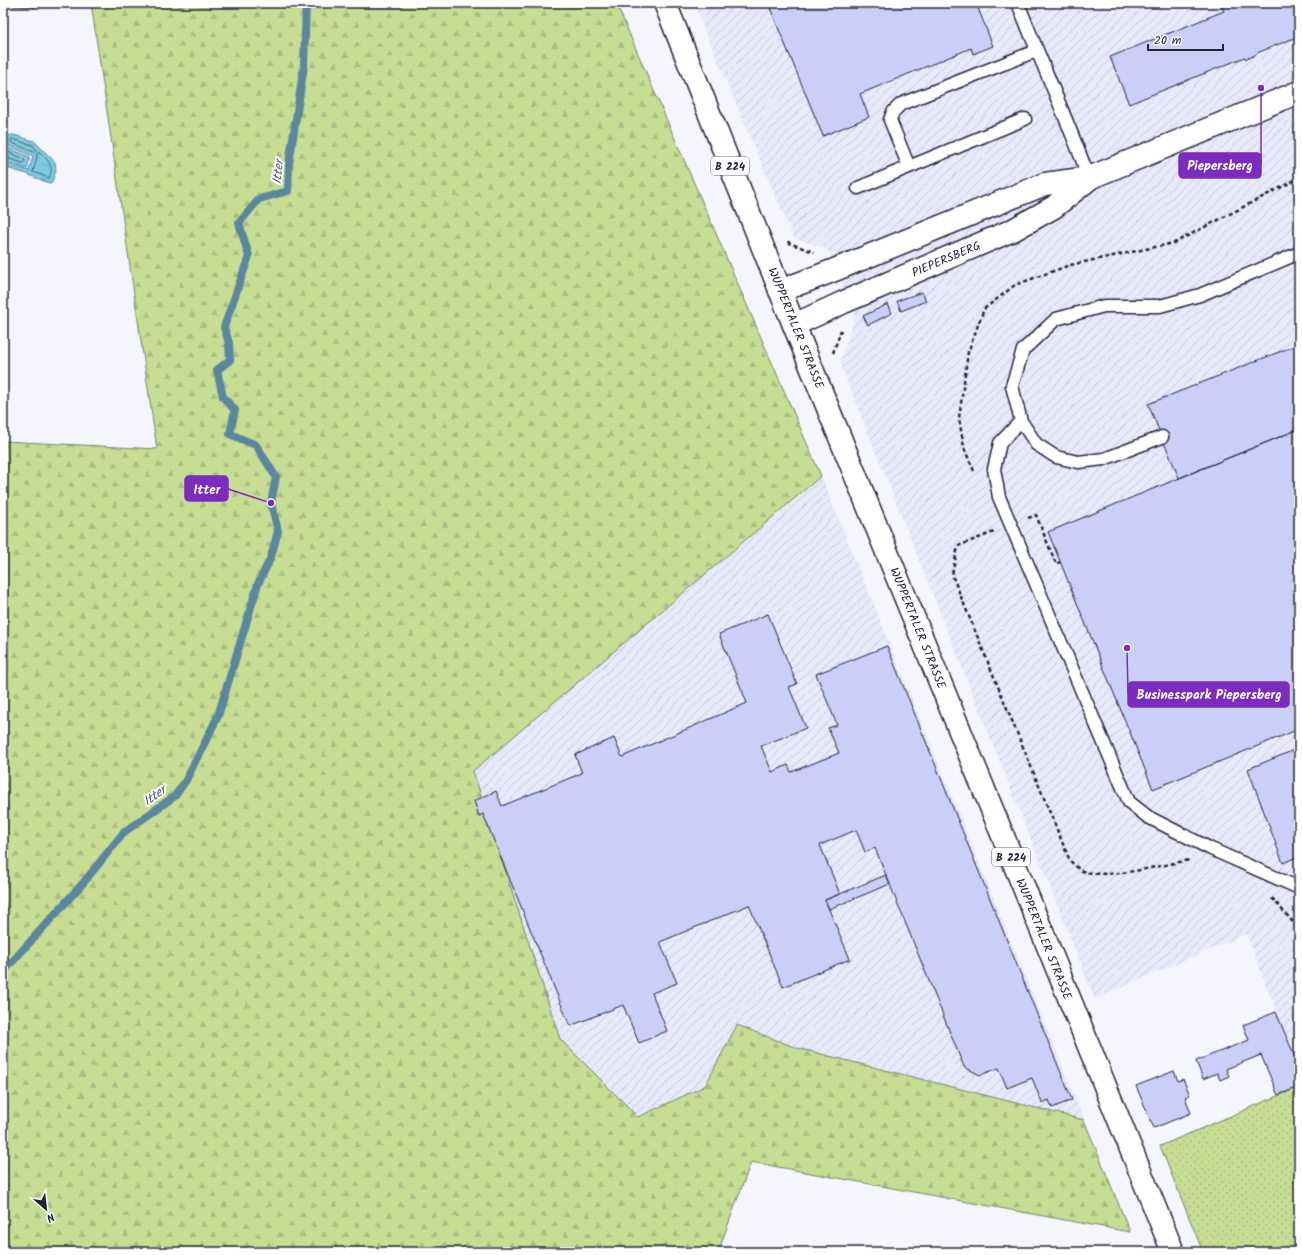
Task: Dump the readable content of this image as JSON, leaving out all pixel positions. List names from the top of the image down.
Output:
{
  "streets": {
    "main road": ["B 224", "PIEPERSBERG", "WUPPERTALER STRASSE"]
  },
  "crossings": [
    ["PIEPERSBERG", "WUPPERTALER STRASSE"]
  ],
  "water": ["Itter"],
  "places": ["Piepersberg", "Itter", "Businesspark Piepersberg"],
  "scale_bar": "20 m",
  "north": "bottom right"
}
